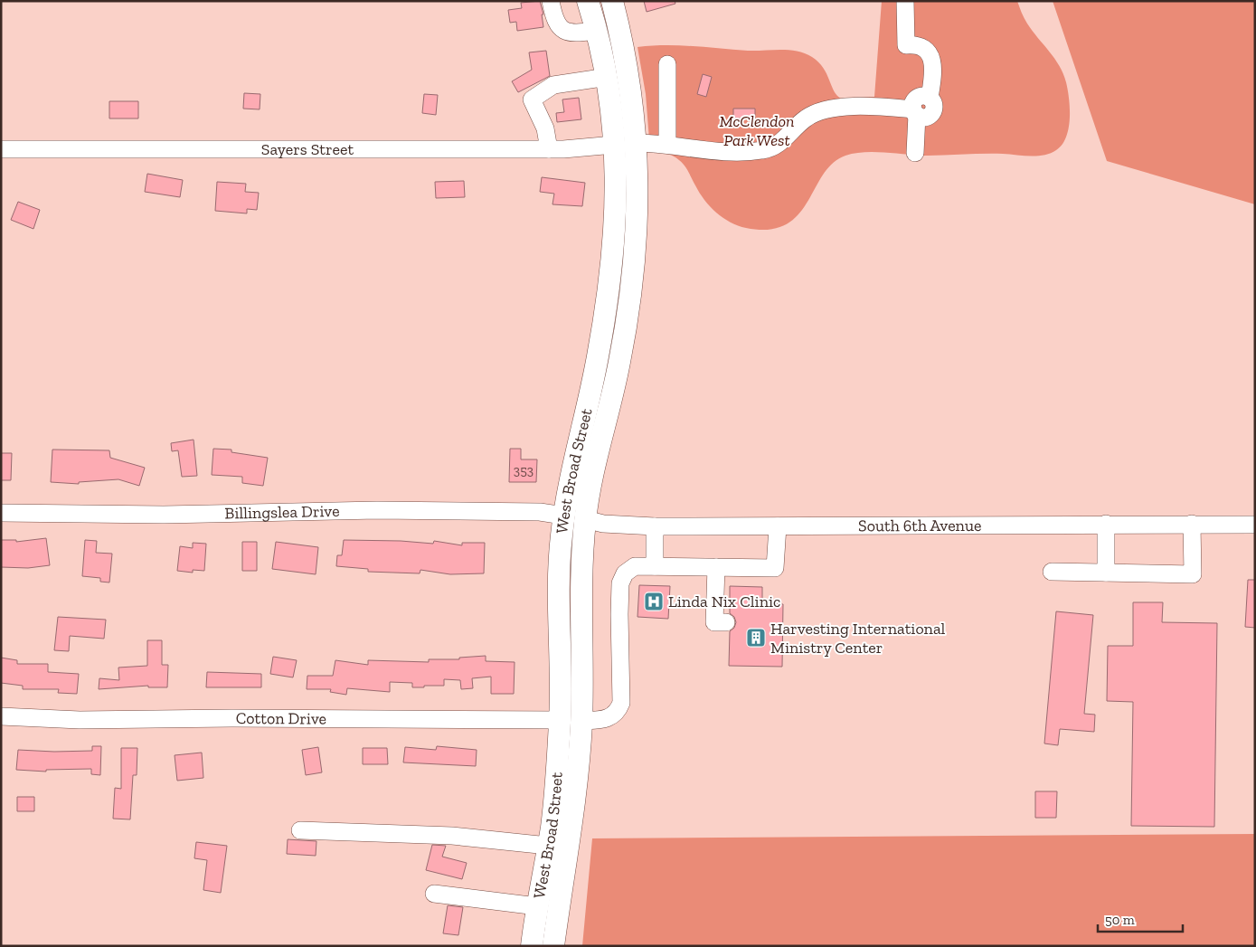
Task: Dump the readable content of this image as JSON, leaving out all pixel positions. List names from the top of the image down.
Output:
{
  "streets": {
    "main road": ["West Broad Street"],
    "street": [
      "Sayers Street",
      "Billingslea Drive",
      "South 6th Avenue",
      "Cotton Drive"
    ]
  },
  "crossings": [
    ["Sayers Street", "West Broad Street"],
    ["West Broad Street", "Billingslea Drive"],
    ["West Broad Street", "South 6th Avenue"],
    ["West Broad Street", "Cotton Drive"]
  ],
  "parks": ["McClendon Park West"],
  "places": {
    "hospital": ["Linda Nix Clinic"],
    "building": ["Harvesting International Ministry Center"]
  },
  "house_numbers": ["353"],
  "scale_bar": "50 m"
}
